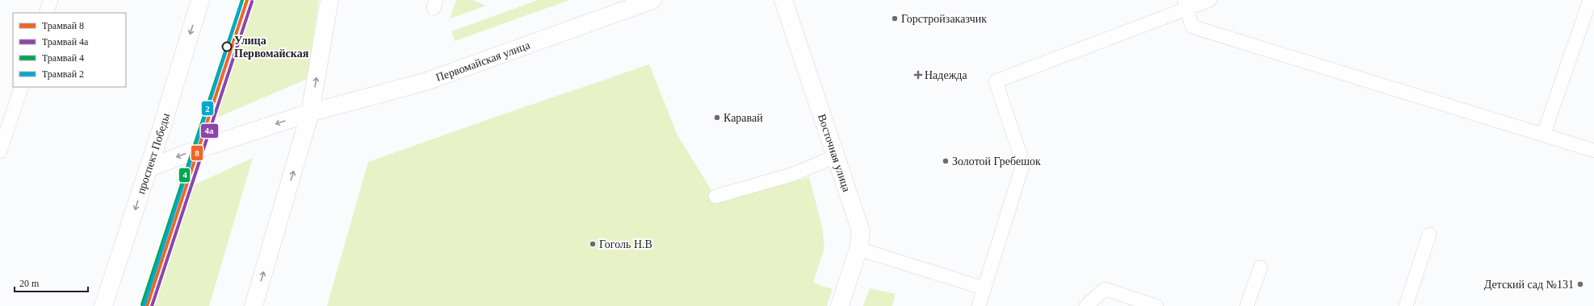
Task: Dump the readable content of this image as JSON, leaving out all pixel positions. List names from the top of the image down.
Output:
{
  "streets": {
    "street": ["Первомайская улица", "Восточная улица", "проспект Победы"]
  },
  "crossings": [
    ["Первомайская улица", "проспект Победы"]
  ],
  "places": {
    "other": [
      "Горстройзаказчик",
      "Улица Первомайская",
      "Каравай",
      "Золотой Гребешок",
      "Гоголь Н.В",
      "Детский сад №131"
    ],
    "health": ["Надежда"]
  },
  "lines": [
    "tram line 8",
    "tram line 4",
    "tram line 4а",
    "tram line 2"
  ],
  "legend": [
    "Трамвай 8",
    "Трамвай 4а",
    "Трамвай 4",
    "Трамвай 2"
  ],
  "scale_bar": "20 m"
}
